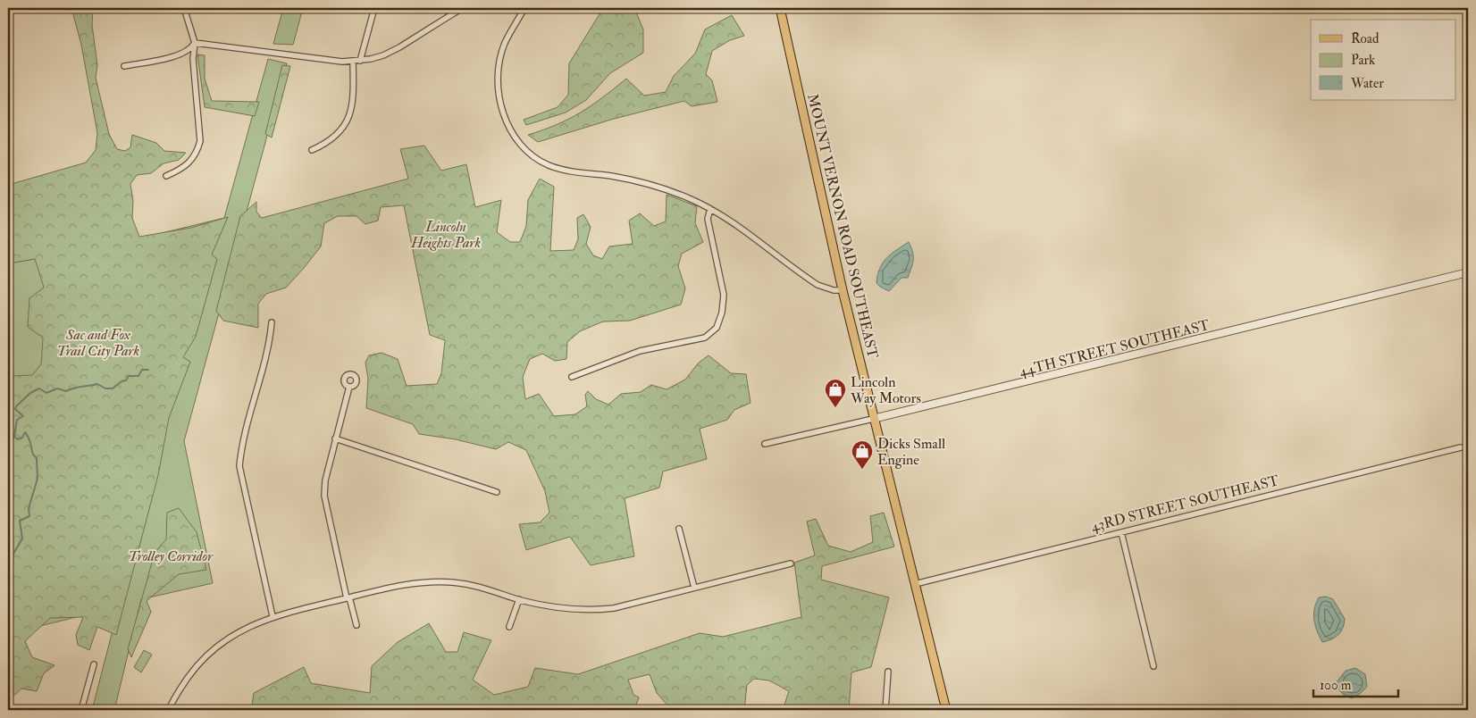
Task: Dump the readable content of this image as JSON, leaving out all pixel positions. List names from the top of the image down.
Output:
{
  "streets": {
    "main road": ["MOUNT VERNON ROAD SOUTHEAST"],
    "street": ["44TH STREET SOUTHEAST", "43RD STREET SOUTHEAST"]
  },
  "crossings": [
    ["MOUNT VERNON ROAD SOUTHEAST", "44TH STREET SOUTHEAST"],
    ["MOUNT VERNON ROAD SOUTHEAST", "43RD STREET SOUTHEAST"]
  ],
  "parks": ["Lincoln Heights Park", "Sac and Fox Trail City Park", "Trolley Corridor"],
  "places": {
    "shop": ["Lincoln Way Motors", "Dicks Small Engine"]
  },
  "legend": ["Road", "Park", "Water"],
  "scale_bar": "100 m"
}
